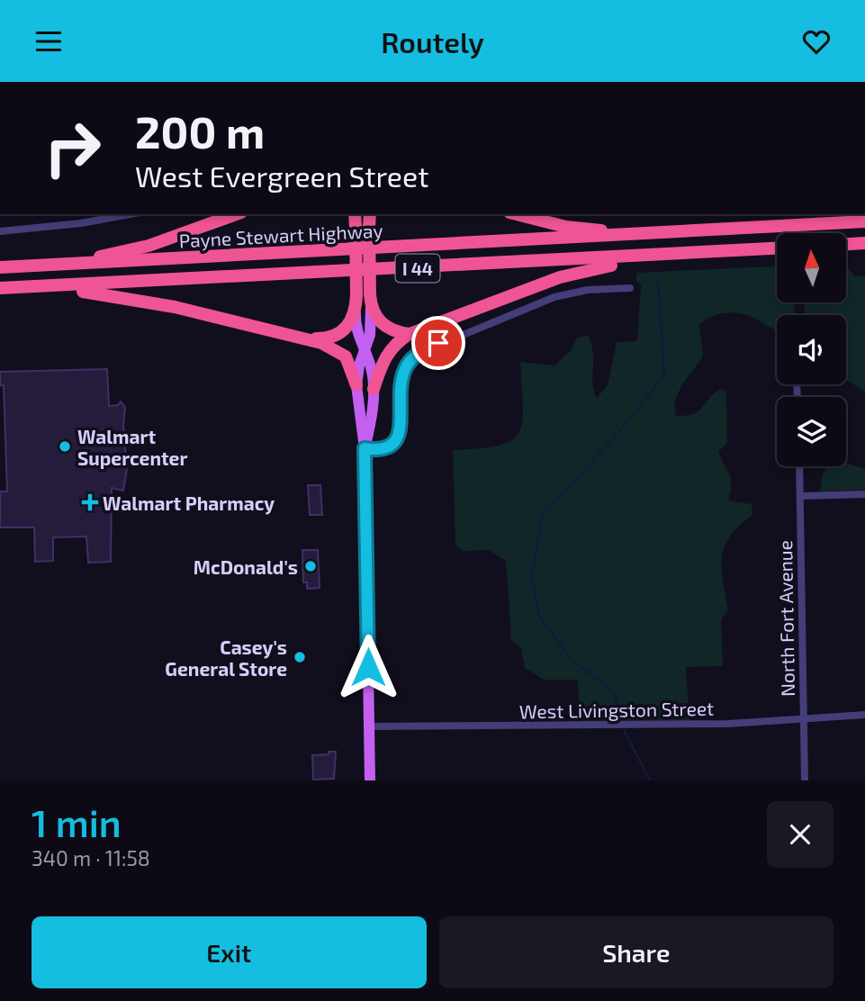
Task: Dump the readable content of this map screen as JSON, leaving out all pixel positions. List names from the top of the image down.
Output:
{
  "streets": {
    "highway": ["Payne Stewart Highway", "I 44"],
    "street": ["North Fort Avenue", "West Livingston Street"]
  },
  "crossings": [
    ["North Fort Avenue", "West Livingston Street"]
  ],
  "places": {
    "other": ["Walmart Supercenter", "McDonald's", "Casey's General Store"],
    "health": ["Walmart Pharmacy"]
  },
  "north": "top",
  "page": {
    "header": "Routely",
    "turn": ["200 m", "West Evergreen Street"],
    "heading": ["1 min", "340 m · 11:58"],
    "buttons": ["Exit", "Share"]
  }
}
